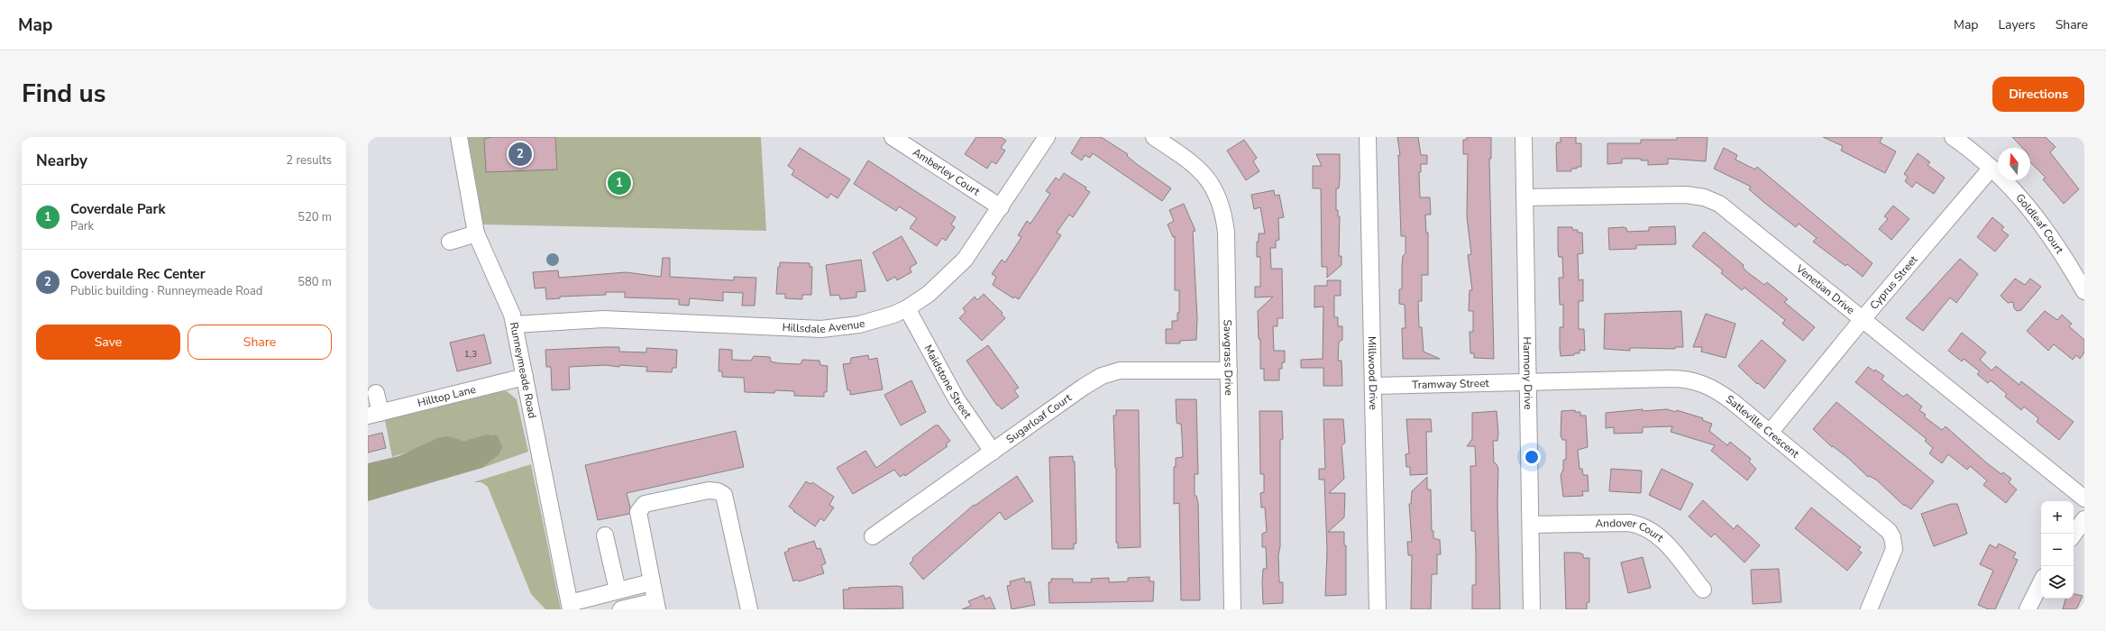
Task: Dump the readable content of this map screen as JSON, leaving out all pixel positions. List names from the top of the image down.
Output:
{
  "streets": {
    "street": [
      "Amberley Court",
      "Goldleaf Court",
      "Cyprus Street",
      "Venetian Drive",
      "Hillsdale Avenue",
      "Sawgrass Drive",
      "Runneymeade Road",
      "Millwood Drive",
      "Harmony Drive",
      "Maidstone Street",
      "Tramway Street",
      "Hilltop Lane",
      "Sugarloaf Court",
      "Satleville Crescent",
      "Andover Court"
    ]
  },
  "crossings": [
    ["Amberley Court", "Hillsdale Avenue"],
    ["Goldleaf Court", "Cyprus Street"],
    ["Cyprus Street", "Venetian Drive"],
    ["Cyprus Street", "Satleville Crescent"],
    ["Venetian Drive", "Harmony Drive"],
    ["Hillsdale Avenue", "Runneymeade Road"],
    ["Hillsdale Avenue", "Maidstone Street"],
    ["Sawgrass Drive", "Sugarloaf Court"],
    ["Runneymeade Road", "Hilltop Lane"],
    ["Millwood Drive", "Tramway Street"],
    ["Harmony Drive", "Tramway Street"],
    ["Harmony Drive", "Satleville Crescent"],
    ["Harmony Drive", "Andover Court"],
    ["Maidstone Street", "Sugarloaf Court"],
    ["Tramway Street", "Satleville Crescent"]
  ],
  "house_numbers": ["1,3"],
  "north": "top",
  "page": {
    "header": "Map",
    "nav": ["Map", "Layers", "Share"],
    "title": "Find us",
    "buttons": [
      "Directions",
      ["Save", "Share"]
    ],
    "heading": ["Nearby", "2 results"],
    "pins": ["2", "1"],
    "list": [
      {
        "mark": "1",
        "name": "Coverdale Park",
        "note": "Park",
        "value": "520 m"
      },
      {
        "mark": "2",
        "name": "Coverdale Rec Center",
        "note": "Public building · Runneymeade Road",
        "value": "580 m"
      }
    ],
    "map_buttons": ["+", "−"]
  }
}
